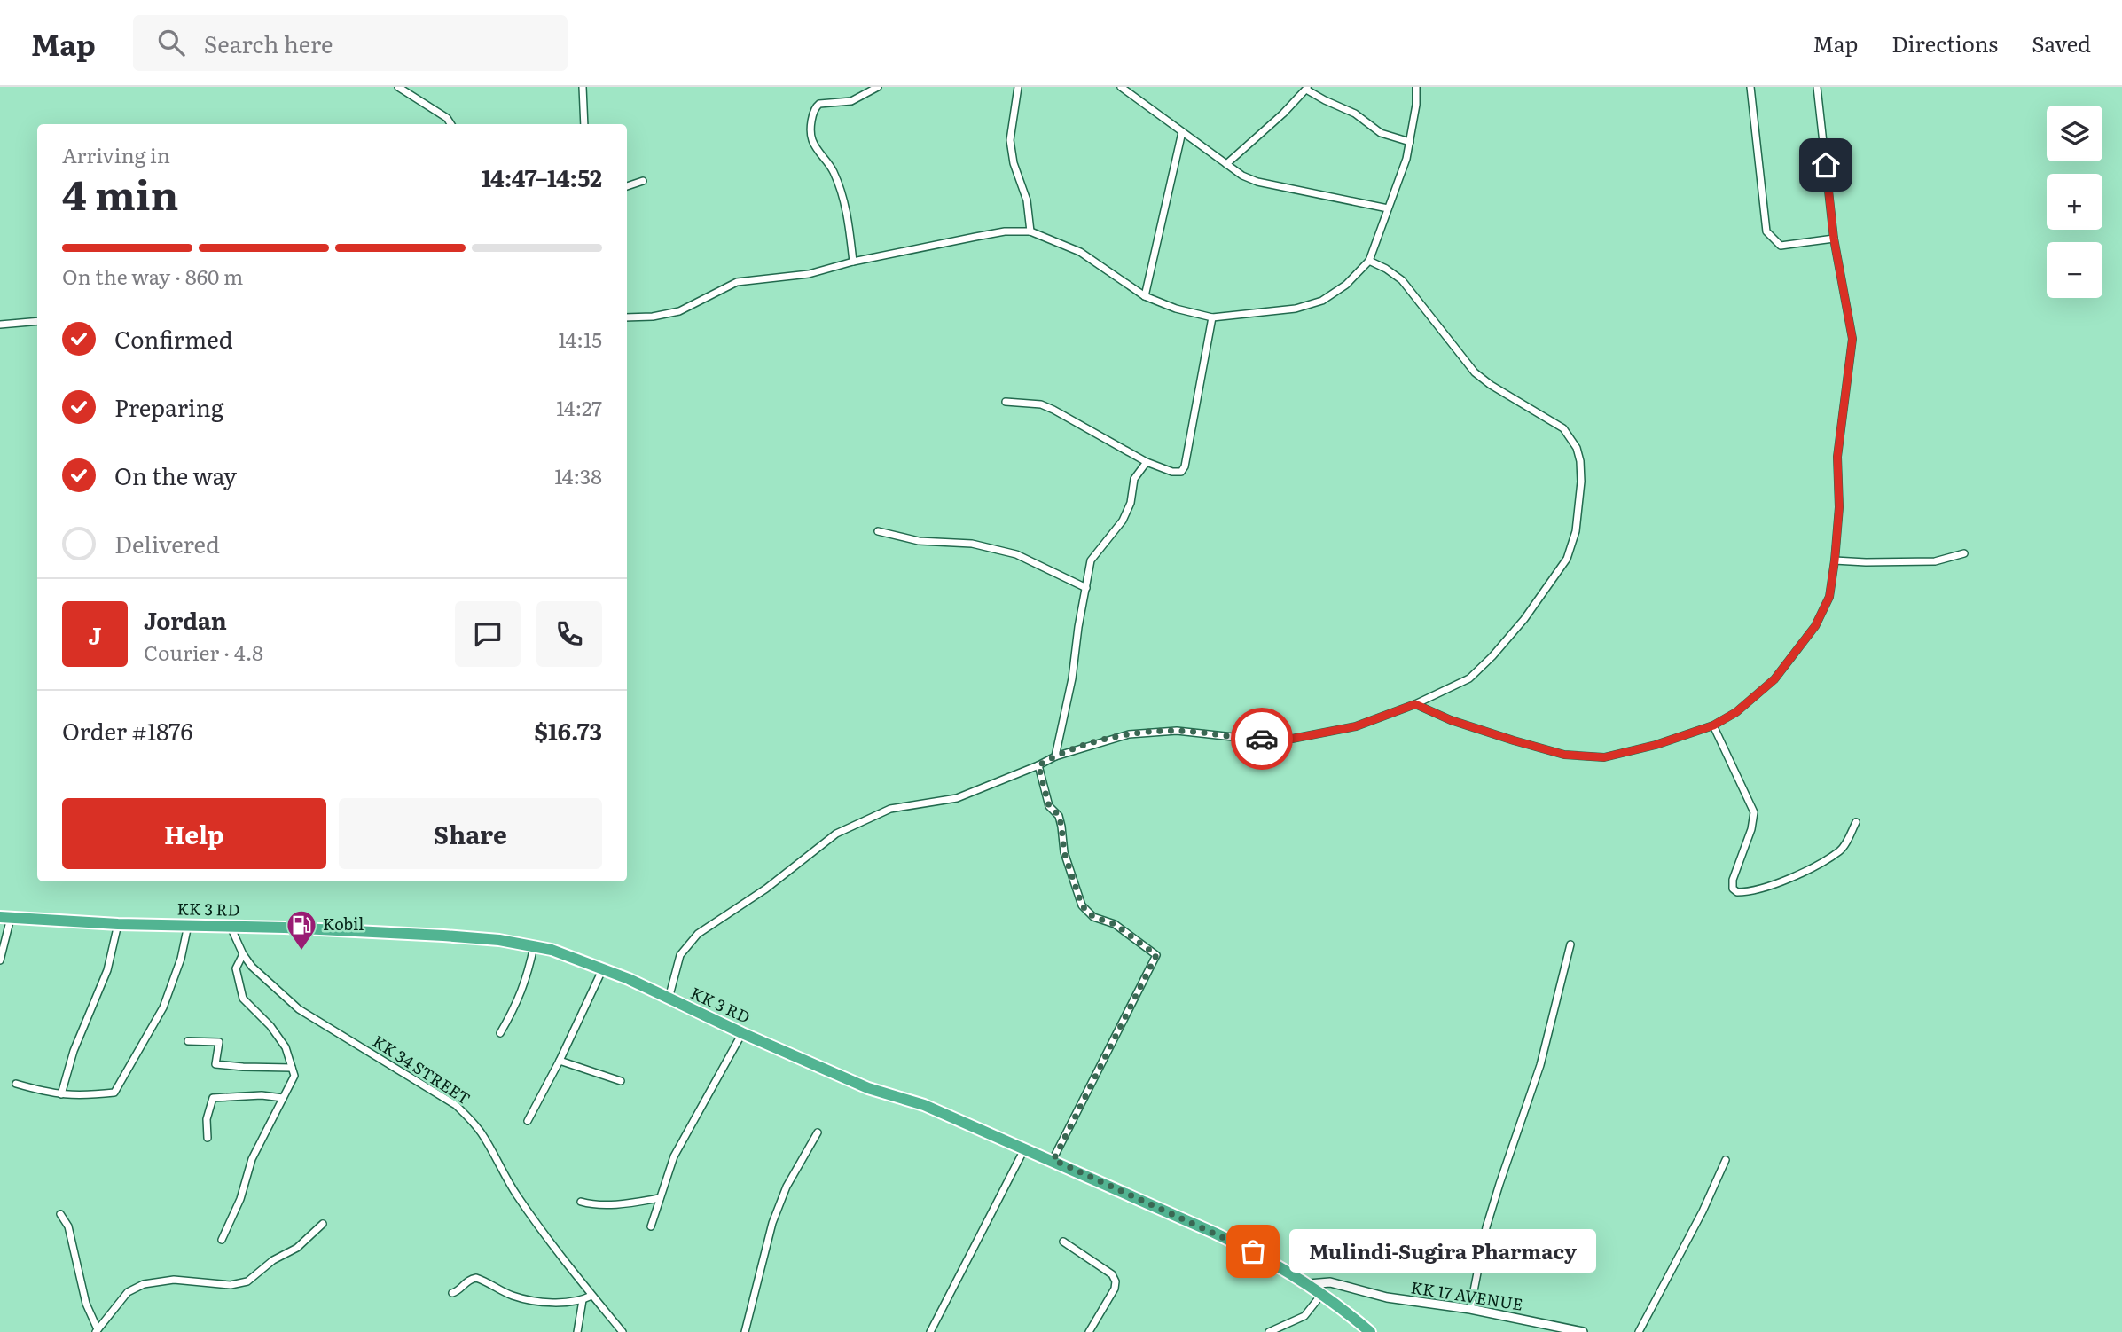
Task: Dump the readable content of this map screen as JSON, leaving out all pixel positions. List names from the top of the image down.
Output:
{
  "streets": {
    "highway": ["KK 3 RD"],
    "street": ["KK 34 STREET", "KK 17 AVENUE"]
  },
  "crossings": [
    ["KK 3 RD", "KK 34 STREET"],
    ["KK 3 RD", "KK 17 AVENUE"]
  ],
  "places": {
    "fuel station": ["Kobil"],
    "other": ["Mulindi-Sugira Pharmacy"]
  },
  "page": {
    "header": "Map",
    "search": "Search here",
    "nav": ["Map", "Directions", "Saved"],
    "map_buttons": ["+", "−"],
    "heading": ["4 min", "Arriving in", "14:47–14:52"],
    "panel": [
      "Jordan",
      "Courier · 4.8",
      "Order #1876",
      "$16.73"
    ],
    "bar": "On the way · 860 m",
    "list": [
      ["Confirmed", "14:15"],
      ["Preparing", "14:27"],
      ["On the way", "14:38"],
      "Delivered"
    ],
    "round": "J",
    "buttons": ["Help", "Share"],
    "bubble": "Mulindi-Sugira Pharmacy"
  }
}
